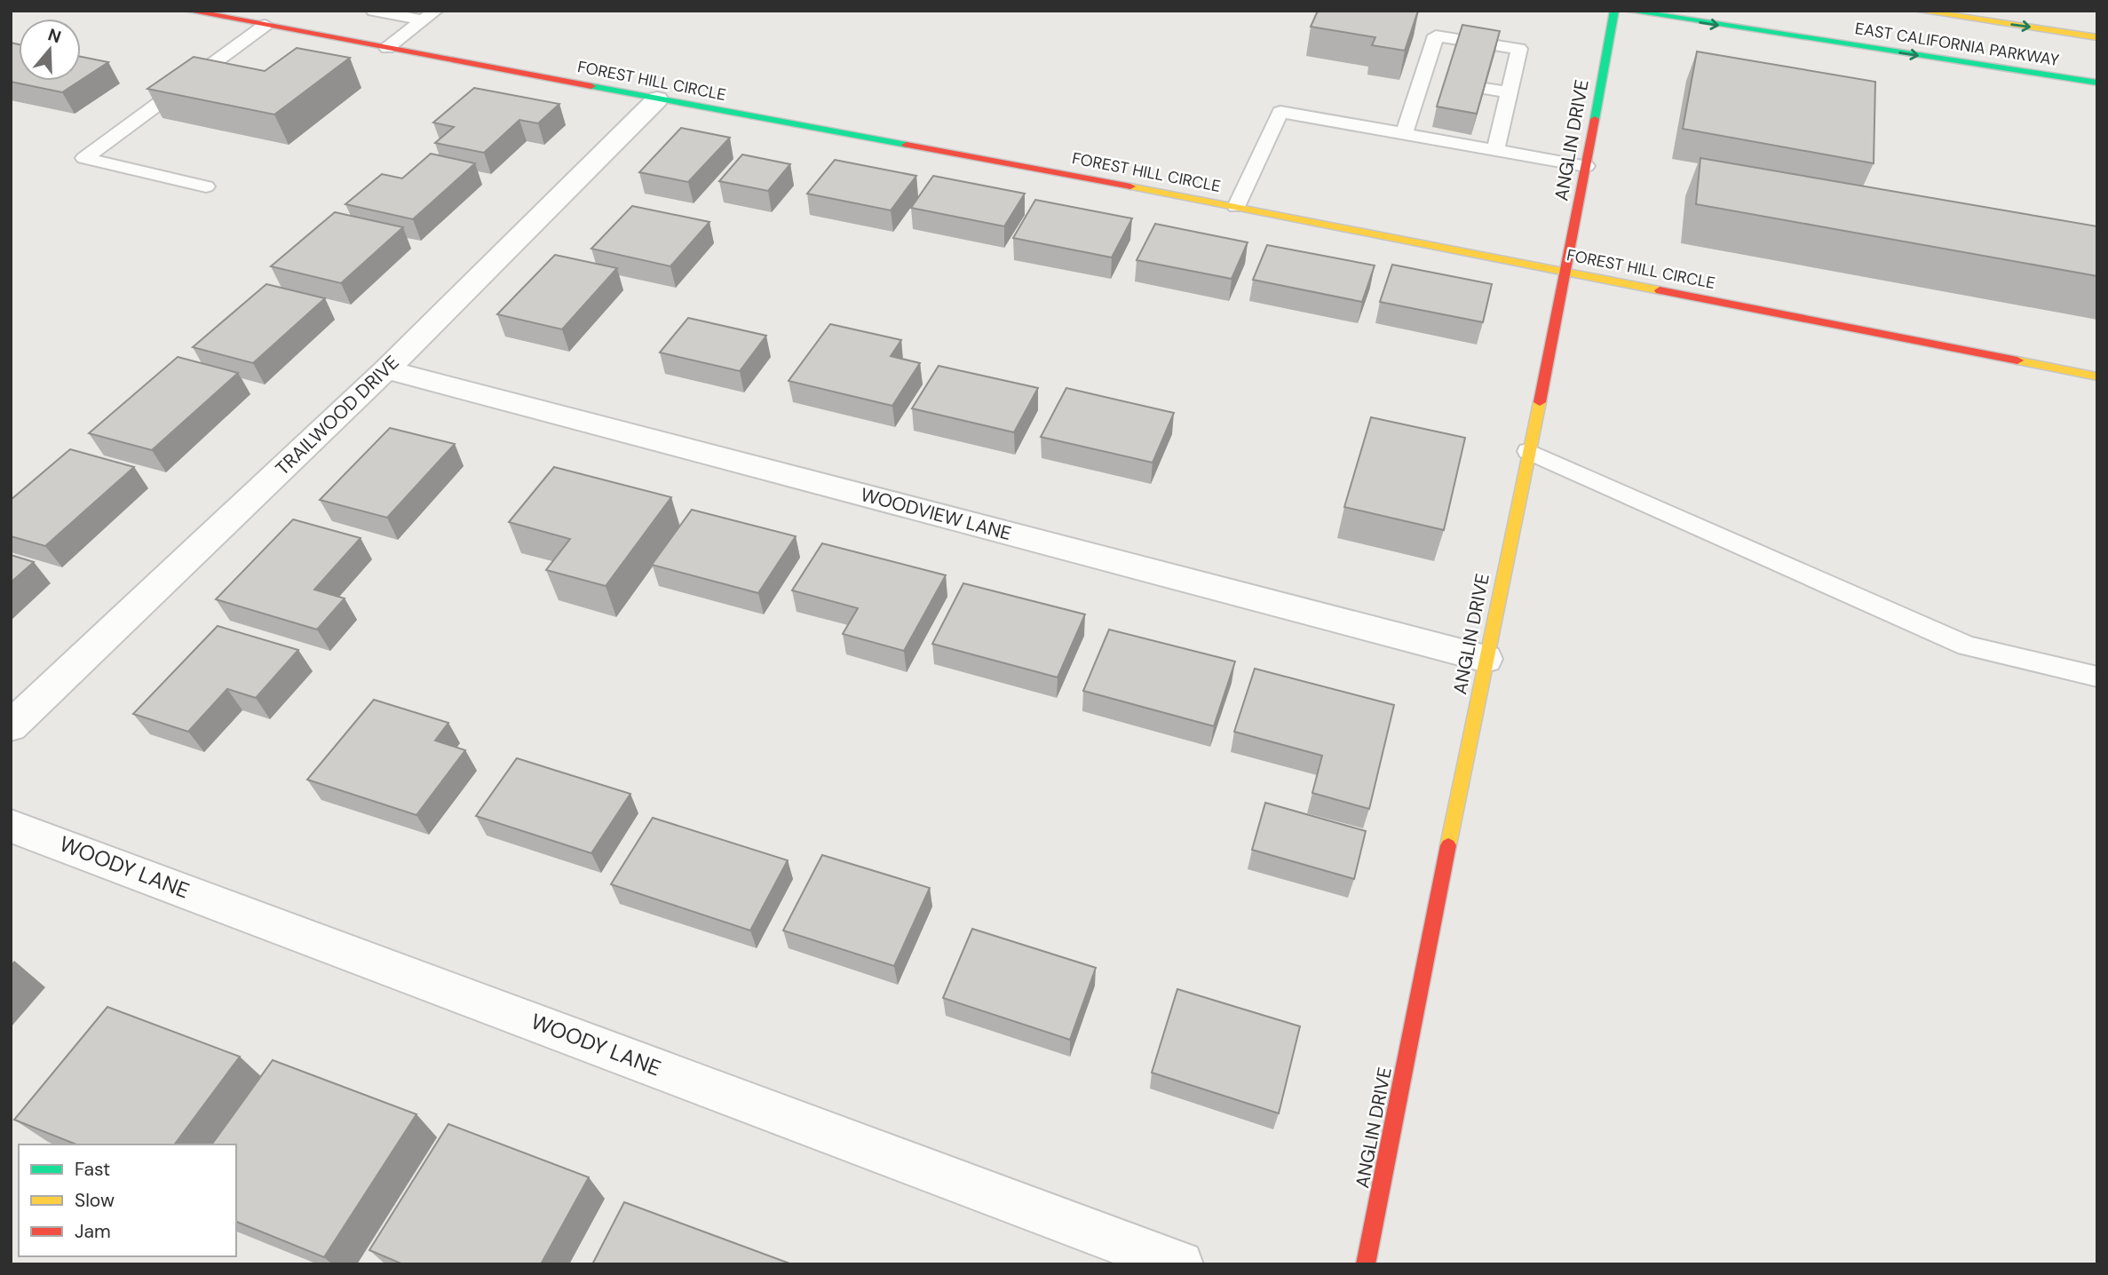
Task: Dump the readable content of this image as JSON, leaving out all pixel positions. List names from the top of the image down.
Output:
{
  "streets": {
    "main road": ["EAST CALIFORNIA PARKWAY", "FOREST HILL CIRCLE", "ANGLIN DRIVE"],
    "street": ["TRAILWOOD DRIVE", "WOODVIEW LANE", "WOODY LANE"]
  },
  "crossings": [
    ["FOREST HILL CIRCLE", "ANGLIN DRIVE"],
    ["FOREST HILL CIRCLE", "TRAILWOOD DRIVE"],
    ["ANGLIN DRIVE", "WOODVIEW LANE"],
    ["TRAILWOOD DRIVE", "WOODVIEW LANE"]
  ],
  "legend": ["Fast", "Slow", "Jam"],
  "north": "top"
}
